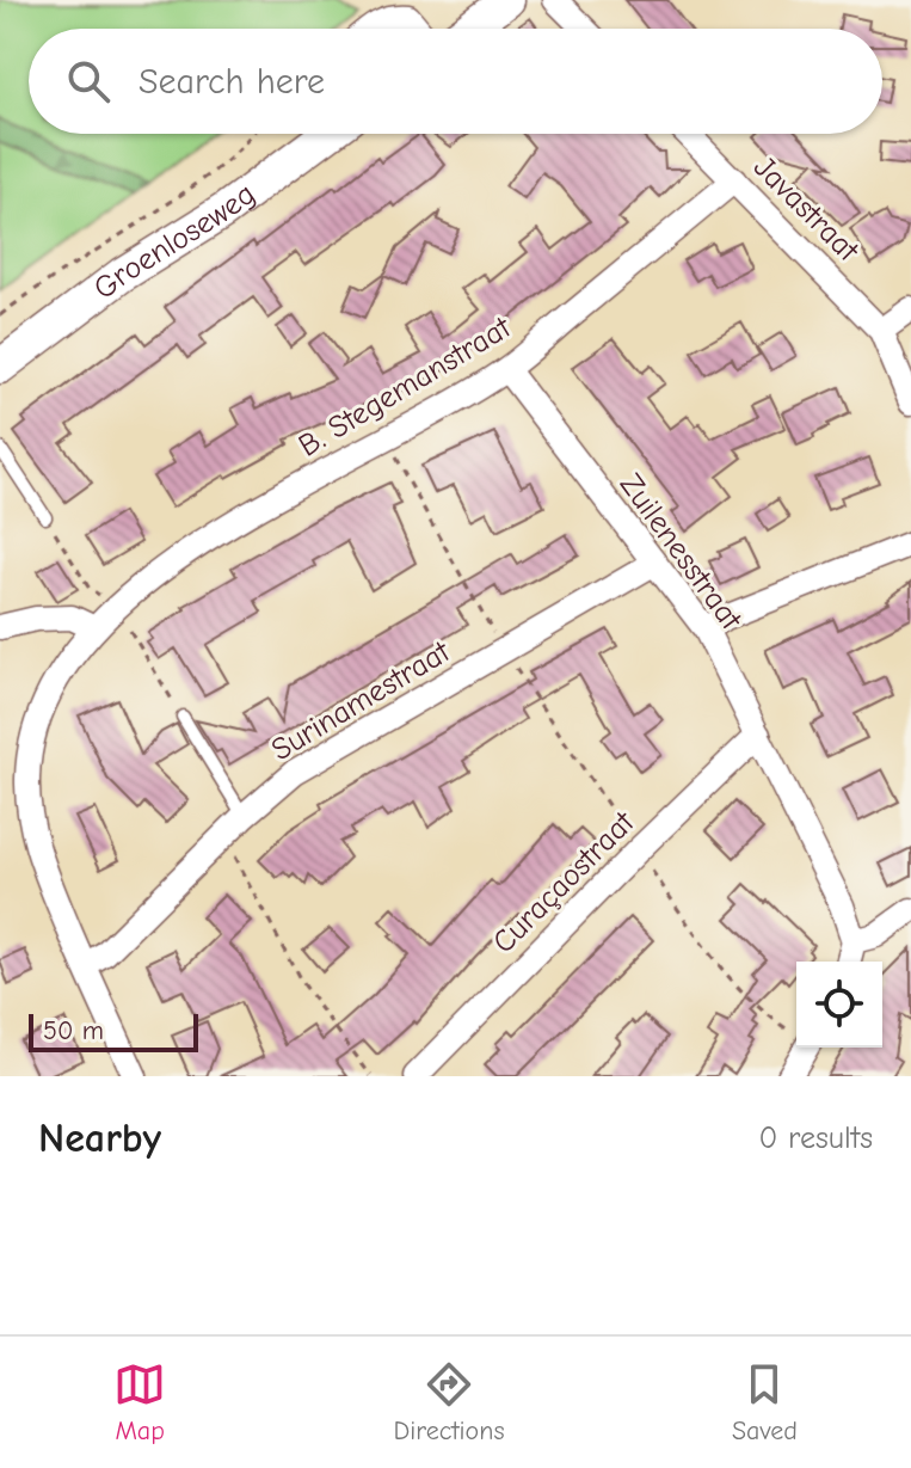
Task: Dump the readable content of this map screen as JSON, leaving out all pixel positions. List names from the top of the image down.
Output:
{
  "streets": {
    "main road": ["Groenloseweg"],
    "street": [
      "Javastraat",
      "B. Stegemanstraat",
      "Zuilenesstraat",
      "Surinamestraat",
      "Curaçaostraat"
    ]
  },
  "crossings": [
    ["Javastraat", "B. Stegemanstraat"],
    ["B. Stegemanstraat", "Zuilenesstraat"],
    ["B. Stegemanstraat", "Surinamestraat"],
    ["Zuilenesstraat", "Surinamestraat"],
    ["Zuilenesstraat", "Curaçaostraat"]
  ],
  "scale_bar": "50 m",
  "page": {
    "search": "Search here",
    "scale": "50 m",
    "heading": ["Nearby", "0 results"],
    "nav": ["Map", "Directions", "Saved"]
  }
}
